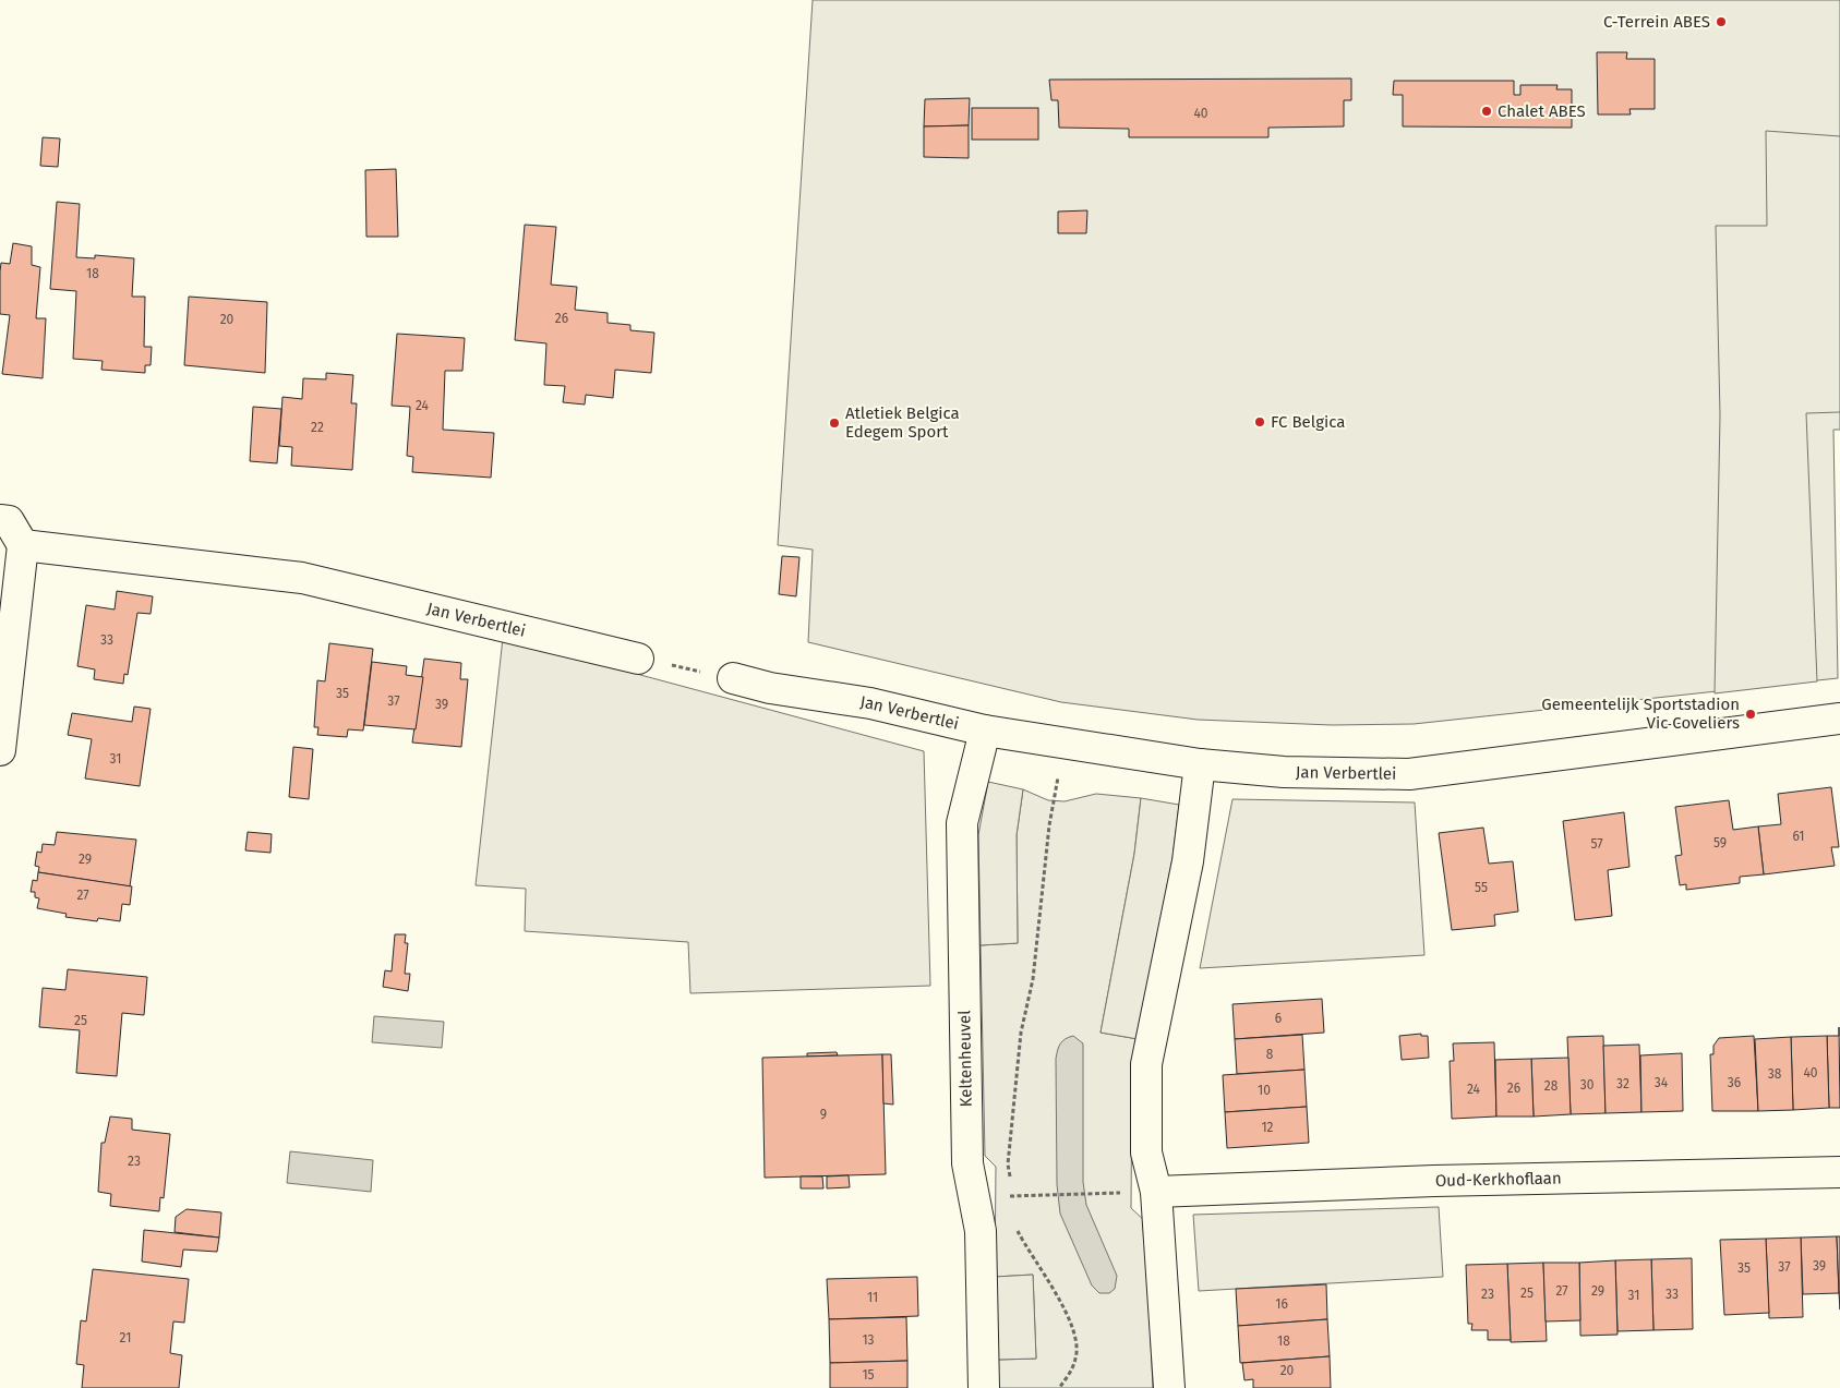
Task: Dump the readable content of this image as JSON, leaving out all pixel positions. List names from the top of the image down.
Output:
{
  "streets": {
    "street": ["Jan Verbertlei", "Keltenheuvel", "Oud-Kerkhoflaan"]
  },
  "crossings": [
    ["Jan Verbertlei", "Keltenheuvel"]
  ],
  "places": [
    "C-Terrein ABES",
    "Chalet ABES",
    "FC Belgica",
    "Atletiek Belgica Edegem Sport",
    "Gemeentelijk Sportstadion Vic Coveliers"
  ],
  "house_numbers": [
    "40",
    "18",
    "26",
    "20",
    "24",
    "22",
    "33",
    "35",
    "37",
    "39",
    "31",
    "61",
    "59",
    "57",
    "29",
    "55",
    "27",
    "6",
    "25",
    "8",
    "40",
    "38",
    "34",
    "36",
    "32",
    "30",
    "28",
    "26",
    "24",
    "10",
    "9",
    "12",
    "23",
    "39",
    "37",
    "35",
    "27",
    "29",
    "25",
    "23",
    "33",
    "31",
    "11",
    "16",
    "21",
    "13",
    "18",
    "20",
    "15"
  ]
}
